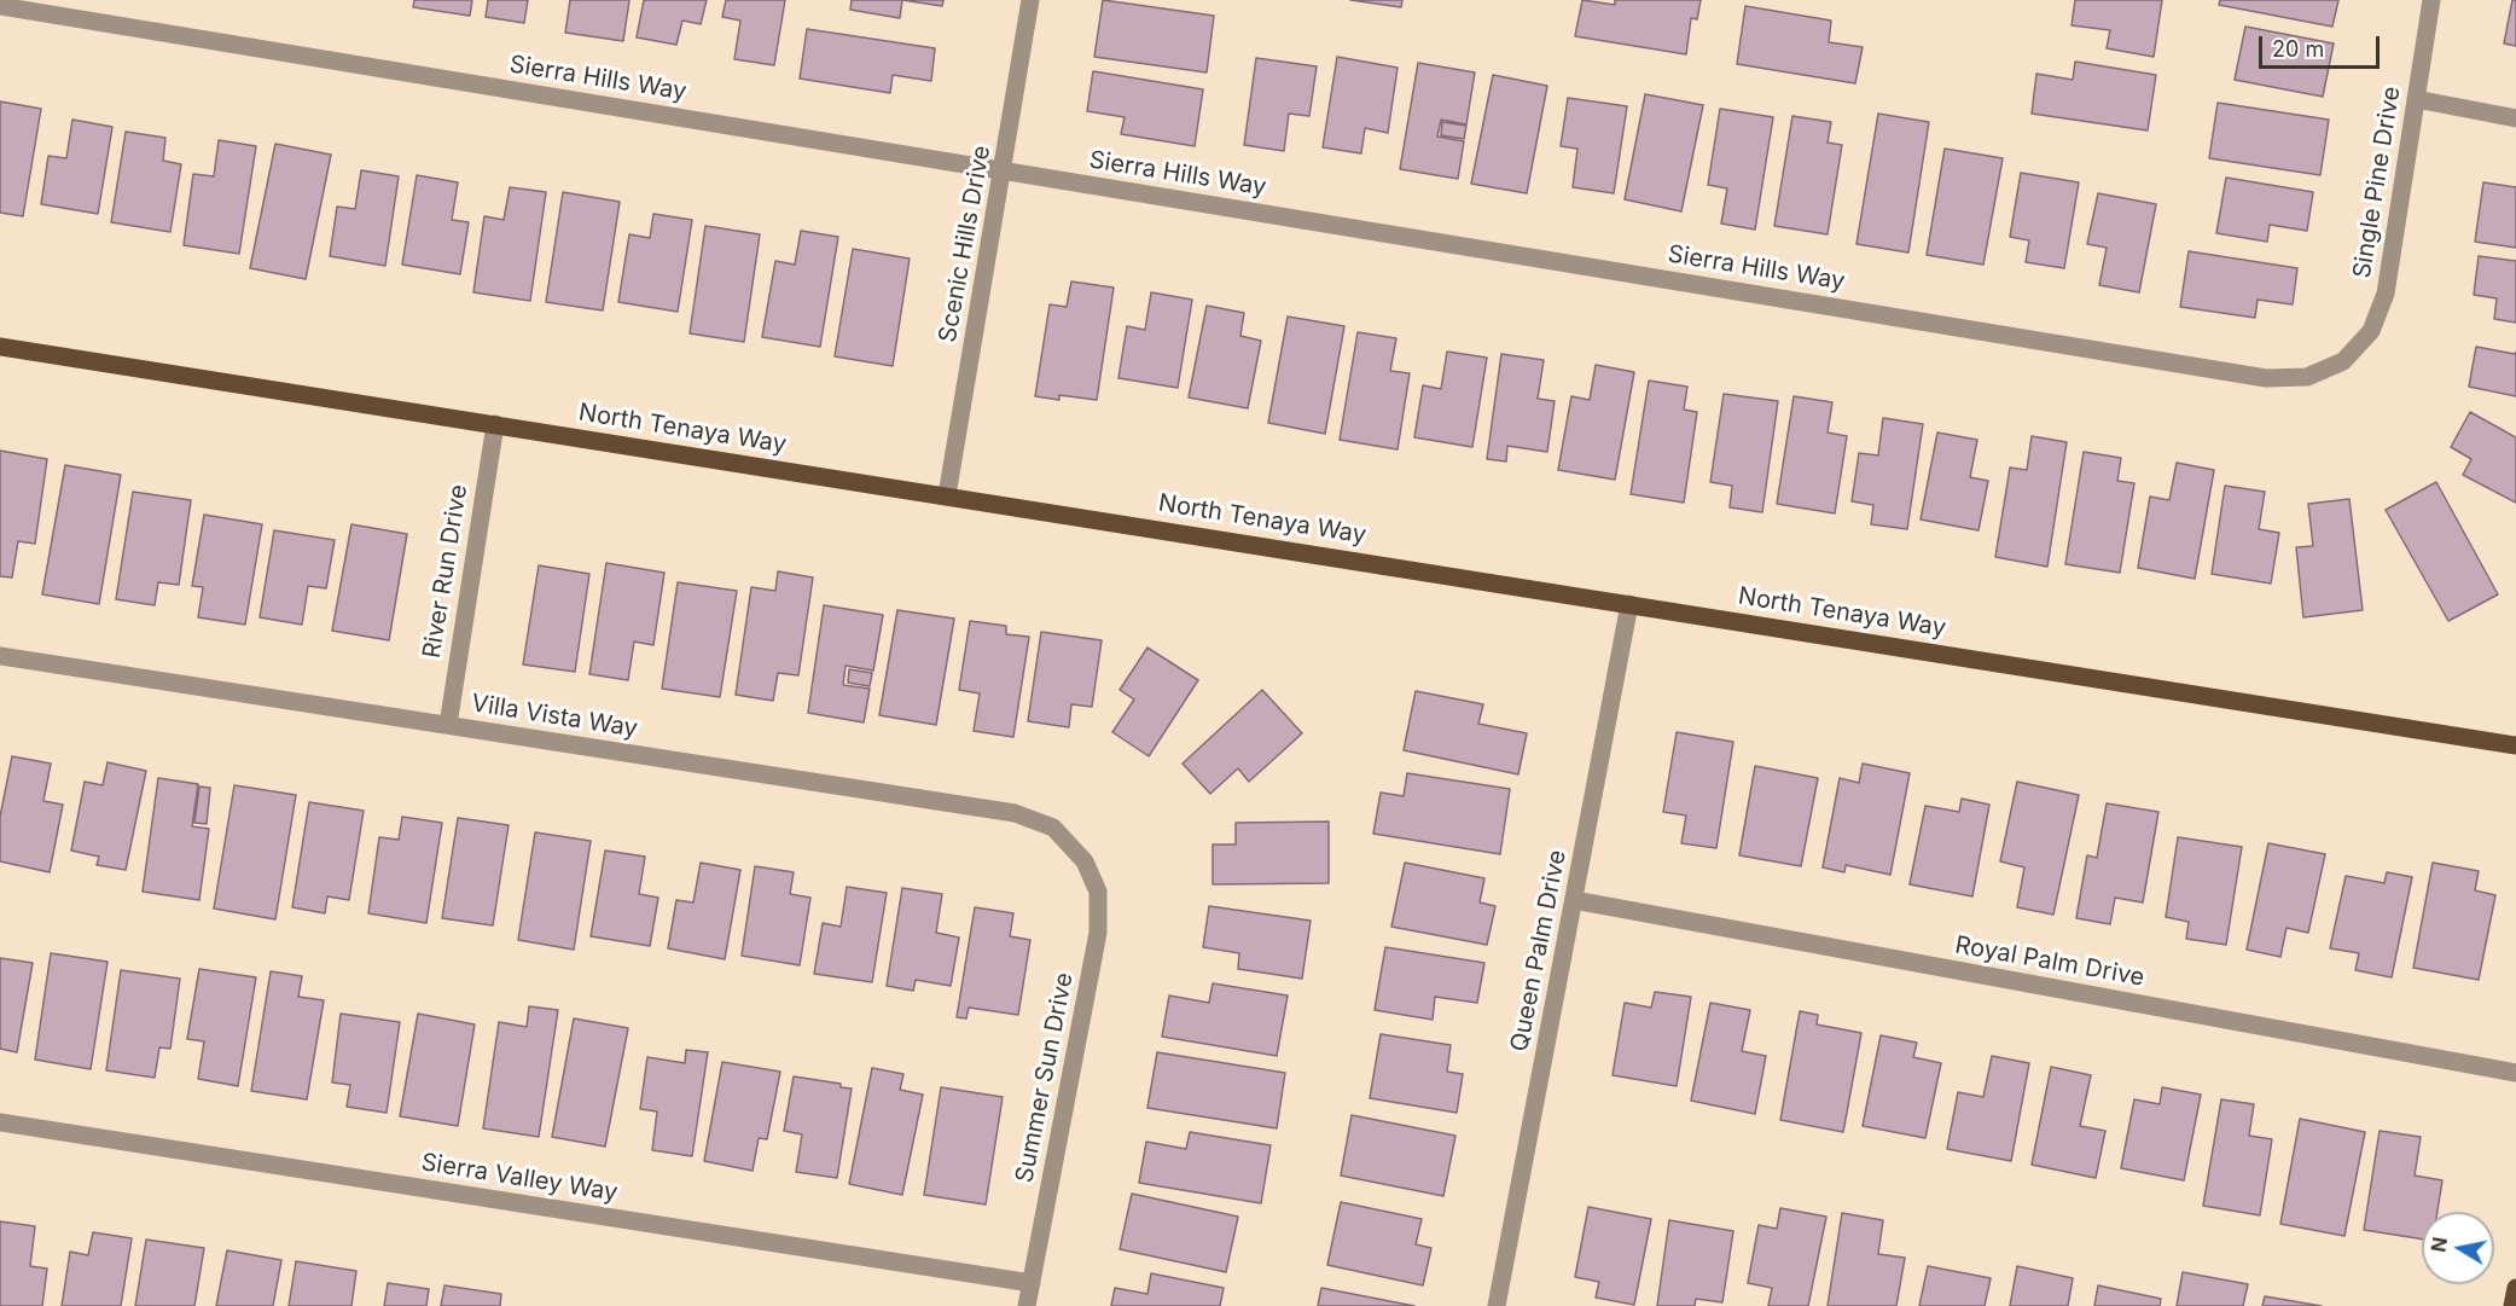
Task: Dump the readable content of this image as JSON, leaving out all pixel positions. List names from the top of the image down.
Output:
{
  "streets": {
    "main road": ["North Tenaya Way"],
    "street": [
      "Sierra Hills Way",
      "Single Pine Drive",
      "Scenic Hills Drive",
      "River Run Drive",
      "Villa Vista Way",
      "Queen Palm Drive",
      "Royal Palm Drive",
      "Summer Sun Drive",
      "Sierra Valley Way"
    ]
  },
  "crossings": [
    ["Sierra Hills Way", "Single Pine Drive"],
    ["Sierra Hills Way", "Scenic Hills Drive"],
    ["Scenic Hills Drive", "North Tenaya Way"],
    ["North Tenaya Way", "River Run Drive"],
    ["North Tenaya Way", "Queen Palm Drive"],
    ["River Run Drive", "Villa Vista Way"],
    ["Villa Vista Way", "Summer Sun Drive"],
    ["Queen Palm Drive", "Royal Palm Drive"],
    ["Summer Sun Drive", "Sierra Valley Way"]
  ],
  "scale_bar": "20 m",
  "north": "left"
}
